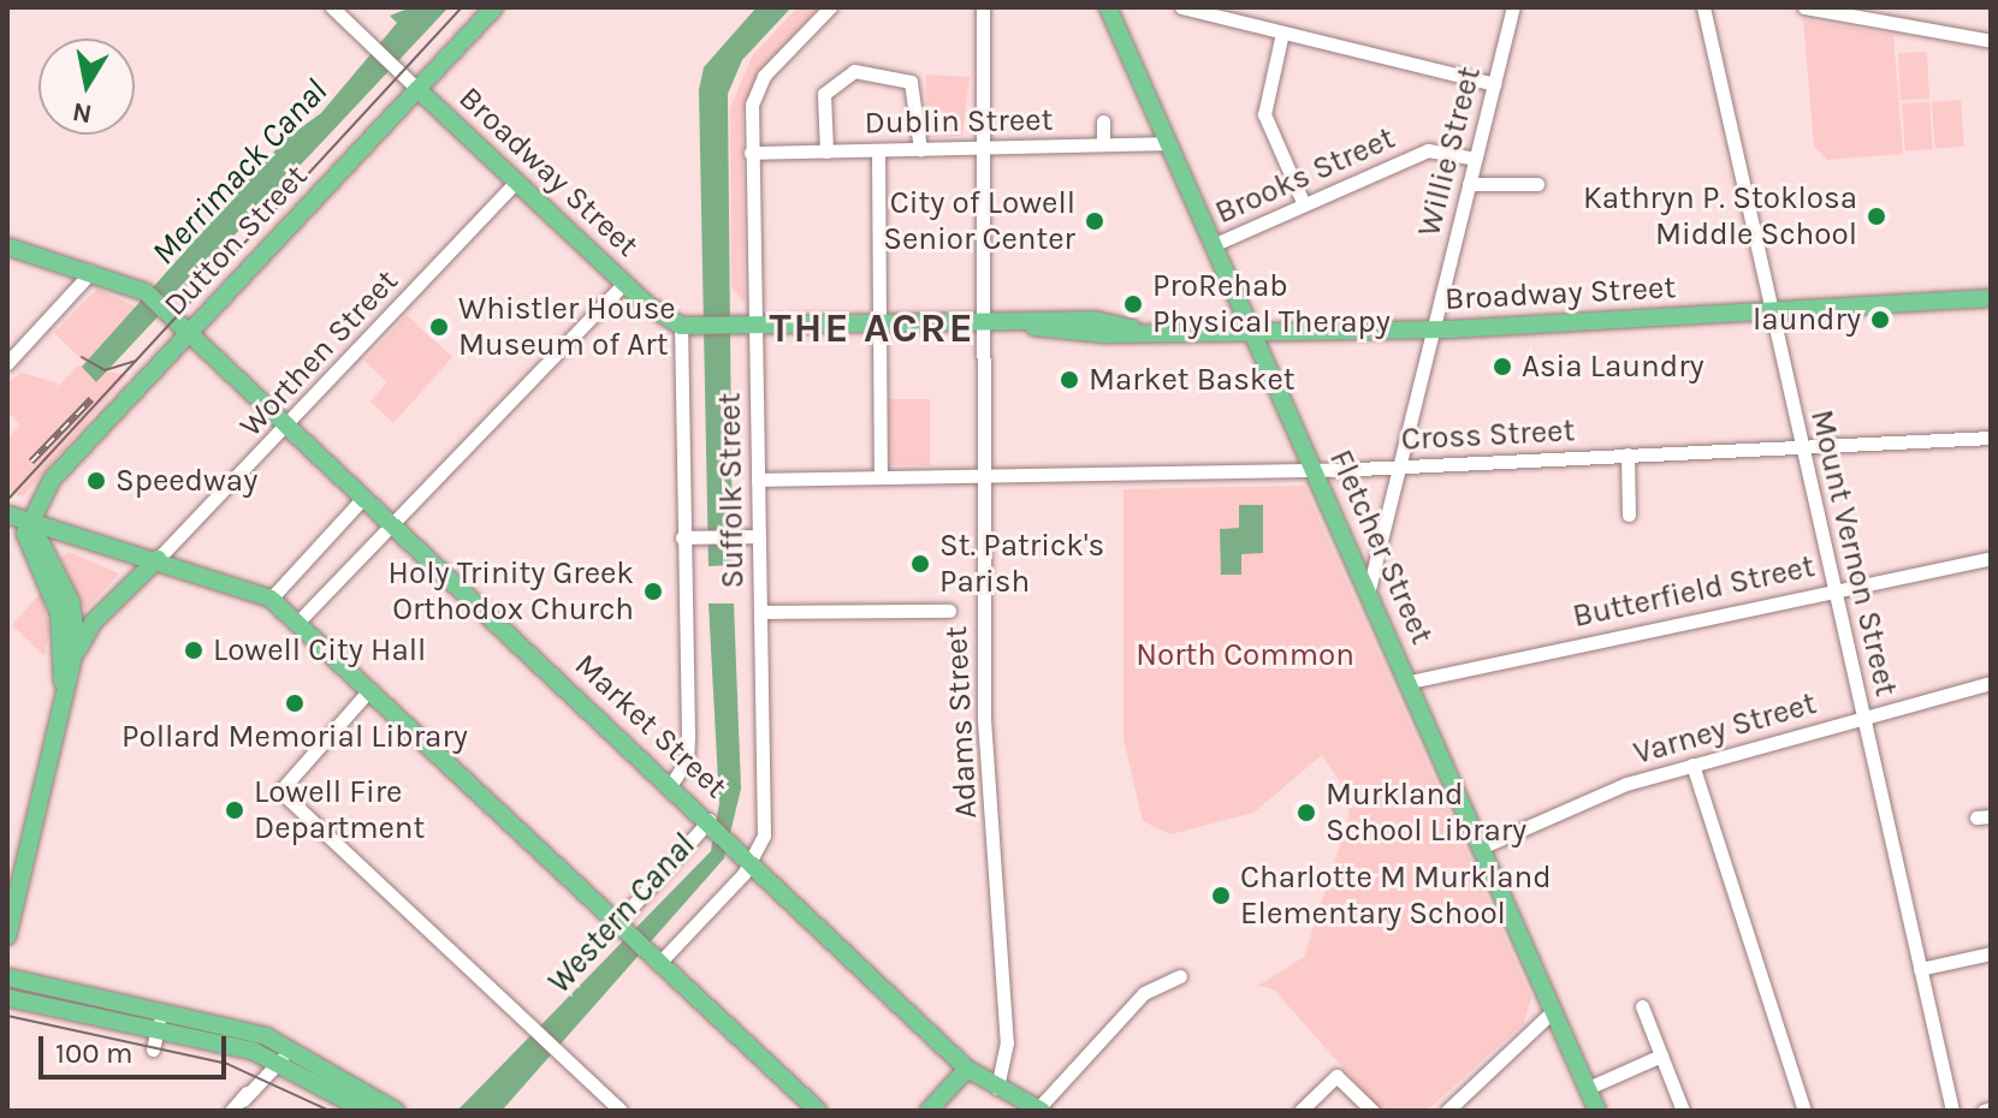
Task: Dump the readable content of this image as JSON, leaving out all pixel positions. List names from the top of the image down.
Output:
{
  "streets": {
    "main road": [
      "Broadway Street",
      "Dutton Street",
      "Fletcher Street",
      "Market Street"
    ],
    "street": [
      "Dublin Street",
      "Willie Street",
      "Brooks Street",
      "Worthen Street",
      "Cross Street",
      "Suffolk Street",
      "Mount Vernon Street",
      "Butterfield Street",
      "Adams Street",
      "Varney Street"
    ]
  },
  "crossings": [
    ["Dublin Street", "Suffolk Street"],
    ["Dublin Street", "Fletcher Street"],
    ["Dublin Street", "Adams Street"],
    ["Willie Street", "Broadway Street"],
    ["Willie Street", "Brooks Street"],
    ["Willie Street", "Cross Street"],
    ["Willie Street", "Fletcher Street"],
    ["Broadway Street", "Dutton Street"],
    ["Broadway Street", "Worthen Street"],
    ["Broadway Street", "Suffolk Street"],
    ["Broadway Street", "Fletcher Street"],
    ["Broadway Street", "Mount Vernon Street"],
    ["Broadway Street", "Adams Street"],
    ["Brooks Street", "Fletcher Street"],
    ["Dutton Street", "Market Street"],
    ["Worthen Street", "Market Street"],
    ["Cross Street", "Suffolk Street"],
    ["Cross Street", "Fletcher Street"],
    ["Cross Street", "Mount Vernon Street"],
    ["Cross Street", "Adams Street"],
    ["Suffolk Street", "Market Street"],
    ["Fletcher Street", "Butterfield Street"],
    ["Fletcher Street", "Varney Street"],
    ["Mount Vernon Street", "Butterfield Street"],
    ["Mount Vernon Street", "Varney Street"],
    ["Adams Street", "Market Street"]
  ],
  "districts": ["THE ACRE"],
  "water": ["Merrimack Canal", "Western Canal"],
  "parks": ["North Common"],
  "places": [
    "Kathryn P. Stoklosa Middle School",
    "City of Lowell Senior Center",
    "ProRehab Physical Therapy",
    "laundry",
    "Whistler House Museum of Art",
    "Asia Laundry",
    "Market Basket",
    "Speedway",
    "St. Patrick's Parish",
    "Holy Trinity Greek Orthodox Church",
    "Lowell City Hall",
    "Pollard Memorial Library",
    "Lowell Fire Department",
    "Murkland School Library",
    "Charlotte M Murkland Elementary School"
  ],
  "scale_bar": "100 m",
  "north": "bottom"
}
